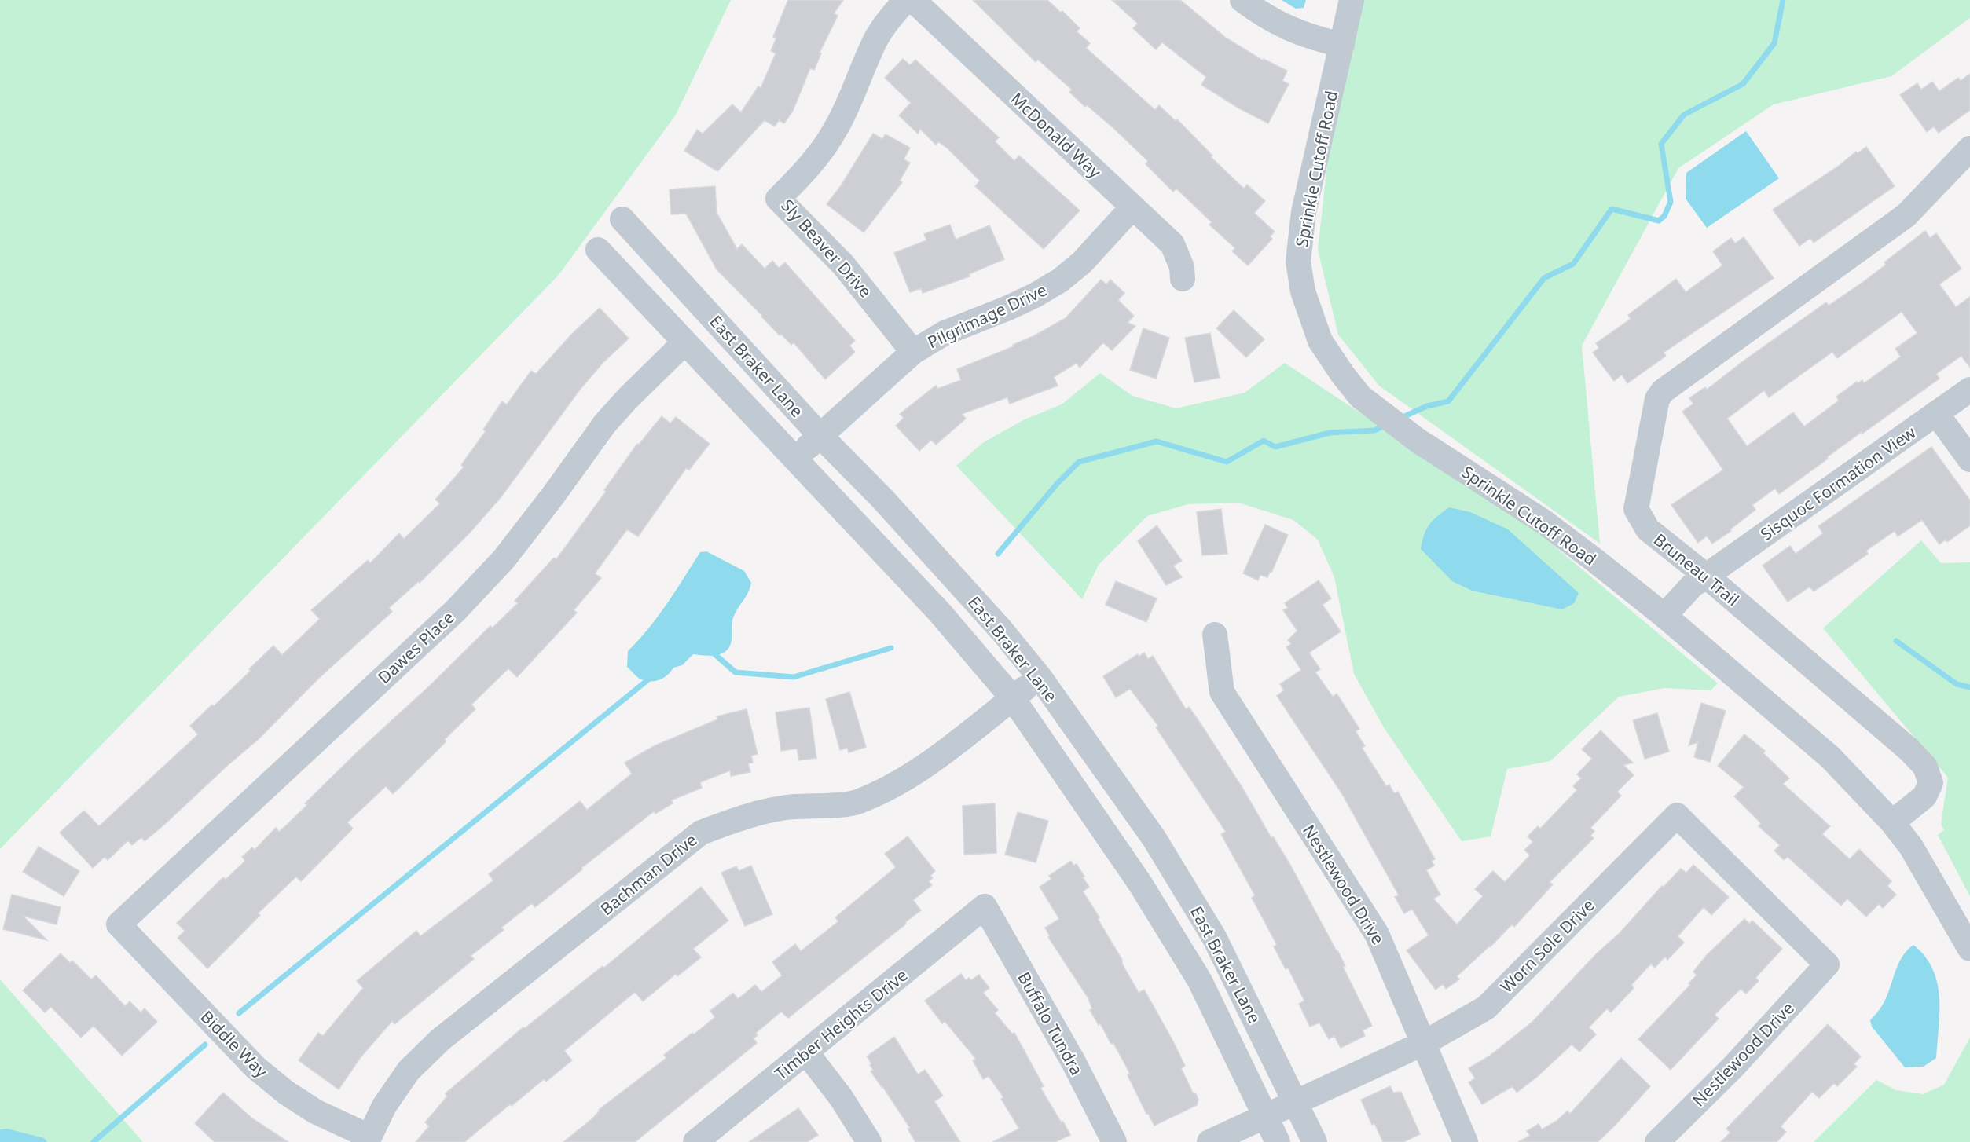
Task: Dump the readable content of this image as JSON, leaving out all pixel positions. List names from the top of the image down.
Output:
{
  "streets": {
    "street": [
      "McDonald Way",
      "Sprinkle Cutoff Road",
      "Sly Beaver Drive",
      "Pilgrimage Drive",
      "East Braker Lane",
      "Sisquoc Formation View",
      "Bruneau Trail",
      "Dawes Place",
      "Bachman Drive",
      "Nestlewood Drive",
      "Worn Sole Drive",
      "Buffalo Tundra",
      "Timber Heights Drive",
      "Biddle Way"
    ]
  },
  "crossings": [
    ["McDonald Way", "Pilgrimage Drive"],
    ["Sprinkle Cutoff Road", "Sisquoc Formation View"],
    ["Sprinkle Cutoff Road", "Bruneau Trail"],
    ["Sly Beaver Drive", "Pilgrimage Drive"],
    ["Pilgrimage Drive", "East Braker Lane"],
    ["East Braker Lane", "Dawes Place"],
    ["East Braker Lane", "Bachman Drive"],
    ["East Braker Lane", "Worn Sole Drive"],
    ["Sisquoc Formation View", "Bruneau Trail"],
    ["Dawes Place", "Biddle Way"],
    ["Bachman Drive", "Biddle Way"],
    ["Nestlewood Drive", "Worn Sole Drive"],
    ["Buffalo Tundra", "Timber Heights Drive"]
  ]
}
